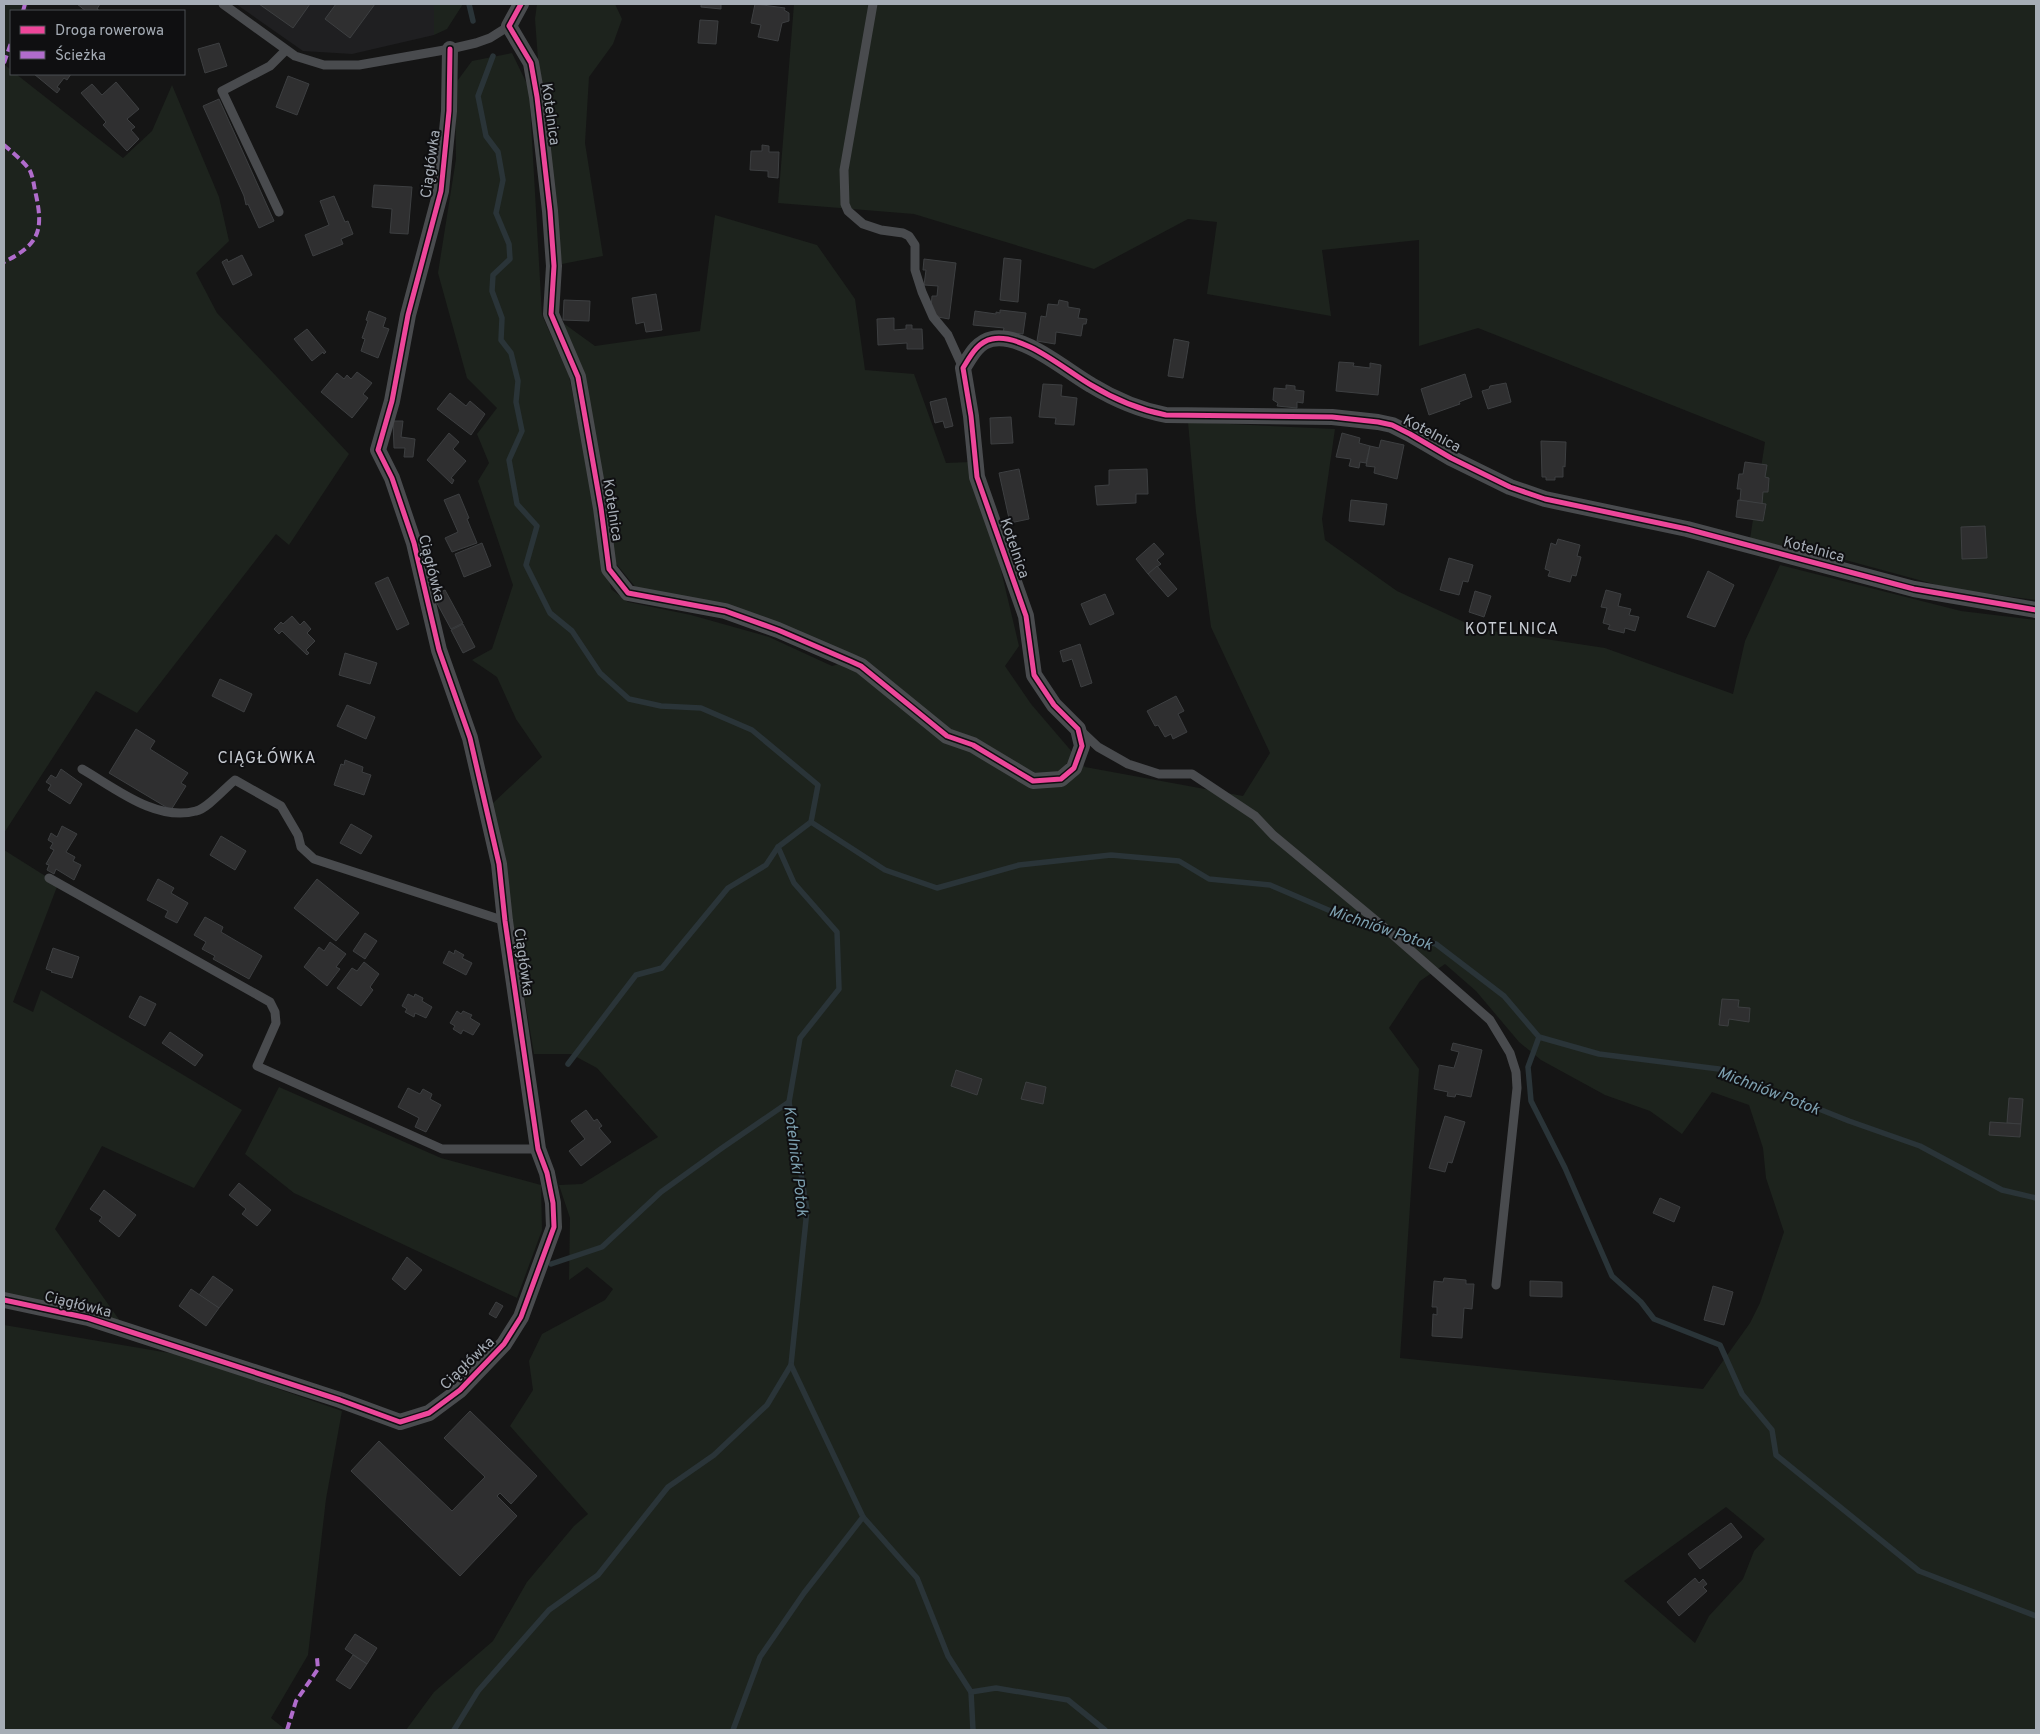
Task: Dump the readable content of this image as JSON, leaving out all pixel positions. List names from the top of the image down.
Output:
{
  "streets": {
    "street": ["Kotelnica", "Ciągłówka"]
  },
  "districts": ["KOTELNICA", "CIĄGŁÓWKA"],
  "water": ["Michniów Potok", "Kotelnicki Potok"],
  "legend": ["Droga rowerowa", "Ścieżka"]
}
